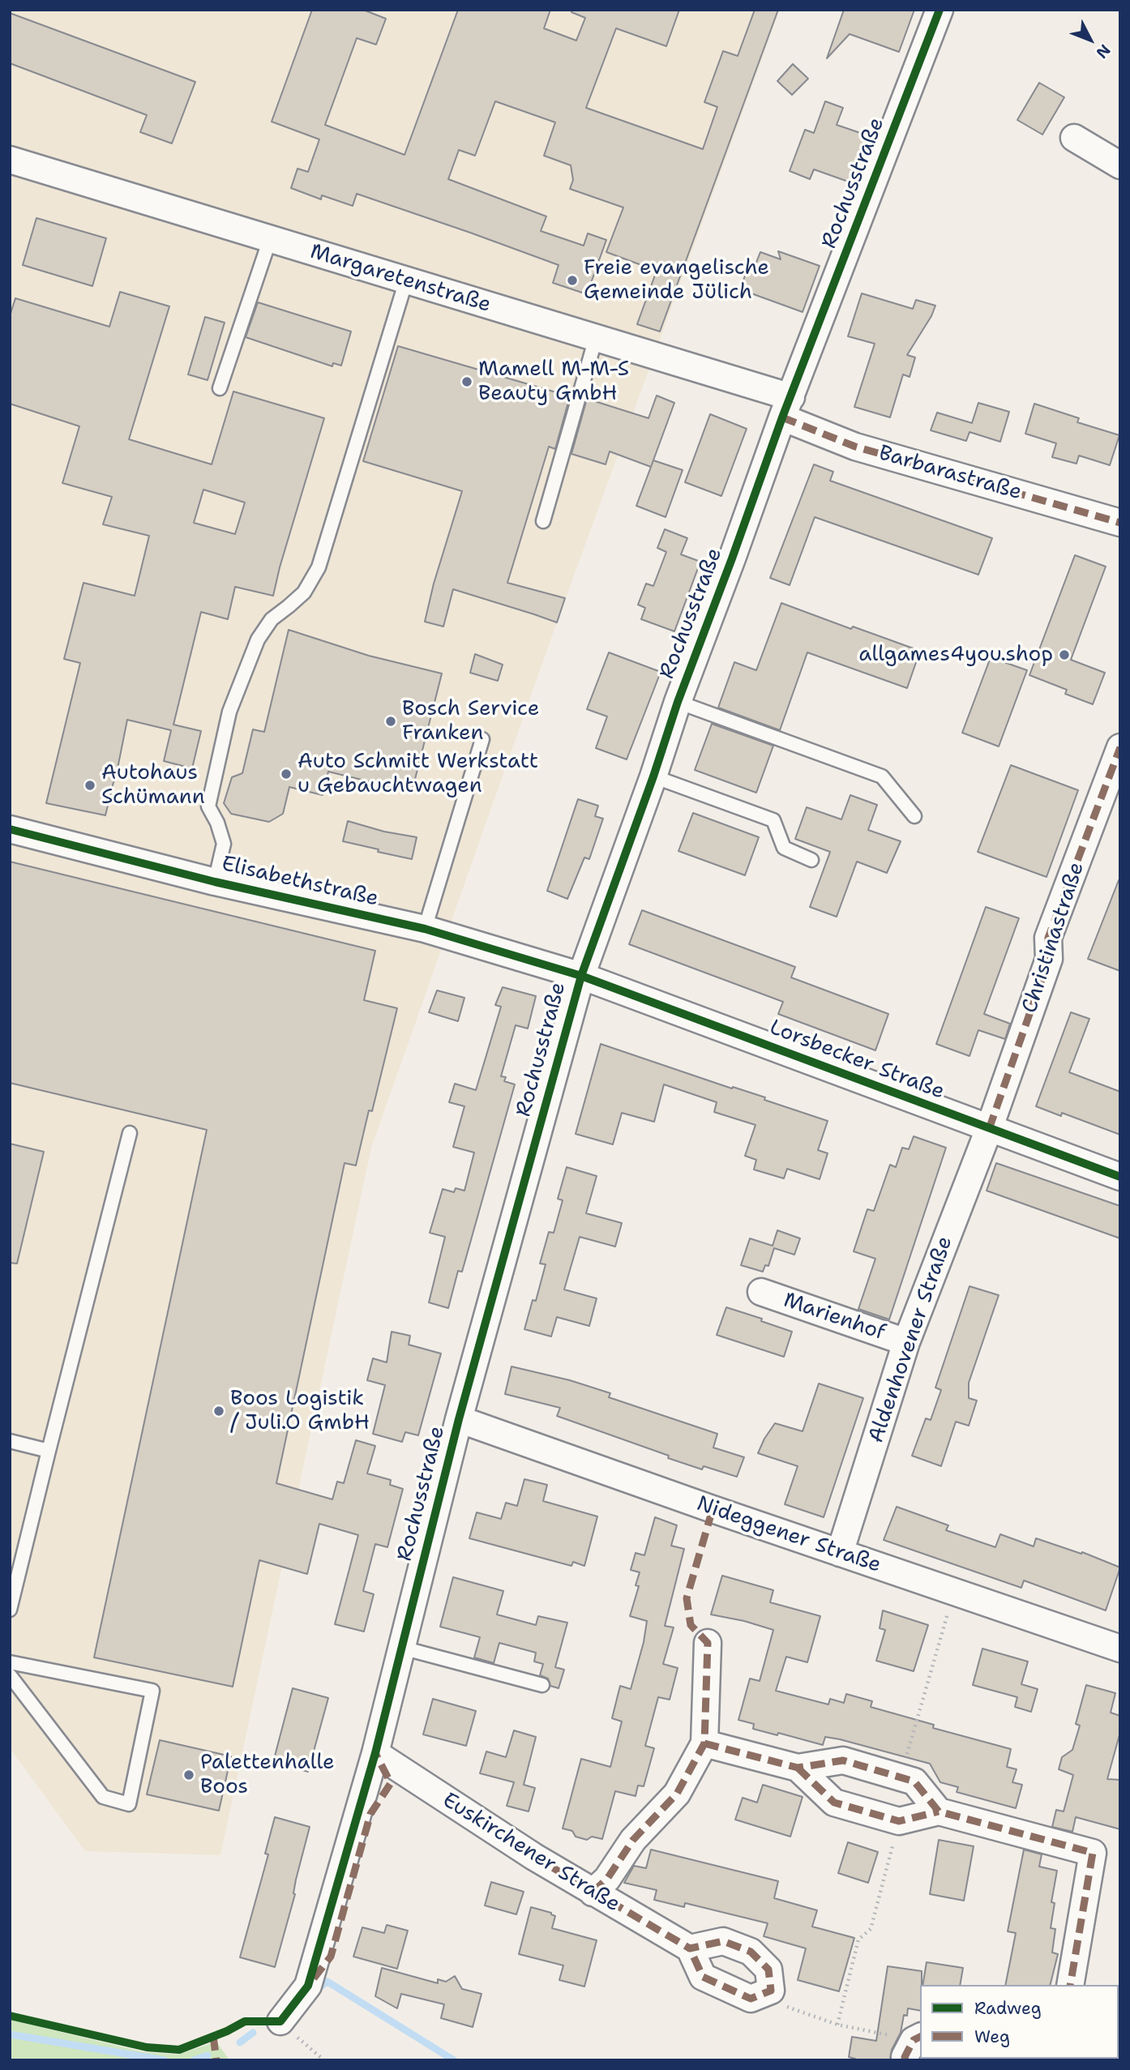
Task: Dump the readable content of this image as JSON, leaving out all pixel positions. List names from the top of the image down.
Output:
{
  "streets": {
    "street": [
      "Rochusstraße",
      "Margaretenstraße",
      "Barbarastraße",
      "Elisabethstraße",
      "Christinastraße",
      "Lorsbecker Straße",
      "Marienhof",
      "Aldenhovener Straße",
      "Nideggener Straße",
      "Euskirchener Straße"
    ]
  },
  "crossings": [
    ["Rochusstraße", "Margaretenstraße"],
    ["Rochusstraße", "Barbarastraße"],
    ["Rochusstraße", "Elisabethstraße"],
    ["Rochusstraße", "Lorsbecker Straße"],
    ["Rochusstraße", "Nideggener Straße"],
    ["Rochusstraße", "Euskirchener Straße"],
    ["Margaretenstraße", "Barbarastraße"],
    ["Elisabethstraße", "Lorsbecker Straße"],
    ["Christinastraße", "Lorsbecker Straße"],
    ["Christinastraße", "Aldenhovener Straße"],
    ["Lorsbecker Straße", "Aldenhovener Straße"],
    ["Marienhof", "Aldenhovener Straße"],
    ["Aldenhovener Straße", "Nideggener Straße"]
  ],
  "places": [
    "Freie evangelische Gemeinde Jülich",
    "Mamell M-M-S Beauty GmbH",
    "allgames4you.shop",
    "Bosch Service Franken",
    "Auto Schmitt Werkstatt u Gebauchtwagen",
    "Autohaus Schümann",
    "Boos Logistik / Juli.O GmbH",
    "Palettenhalle Boos"
  ],
  "legend": ["Radweg", "Weg"],
  "north": "bottom right"
}
